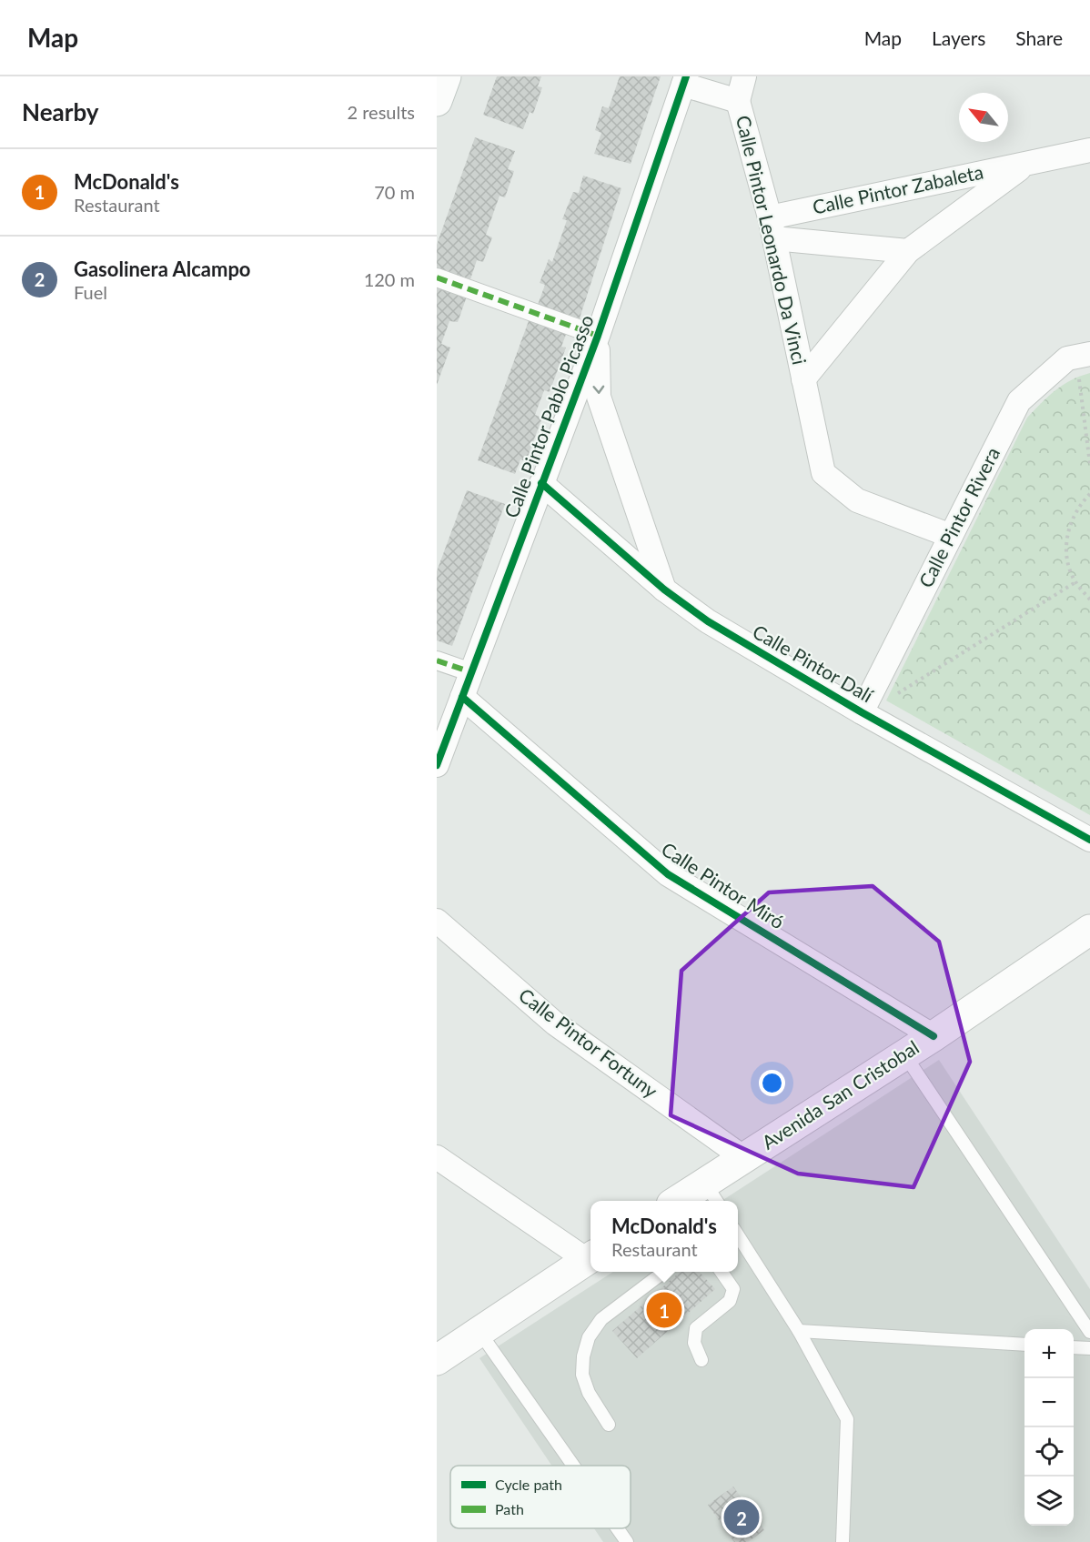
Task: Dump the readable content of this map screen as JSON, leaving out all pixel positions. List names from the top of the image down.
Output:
{
  "streets": {
    "street": [
      "Calle Pintor Zabaleta",
      "Calle Pintor Leonardo Da Vinci",
      "Calle Pintor Pablo Picasso",
      "Calle Pintor Rivera",
      "Calle Pintor Dalí",
      "Calle Pintor Miró",
      "Calle Pintor Fortuny",
      "Avenida San Cristobal"
    ]
  },
  "crossings": [
    ["Calle Pintor Zabaleta", "Calle Pintor Leonardo Da Vinci"],
    ["Calle Pintor Leonardo Da Vinci", "Calle Pintor Rivera"],
    ["Calle Pintor Pablo Picasso", "Calle Pintor Dalí"],
    ["Calle Pintor Pablo Picasso", "Calle Pintor Miró"],
    ["Calle Pintor Rivera", "Calle Pintor Dalí"],
    ["Calle Pintor Miró", "Avenida San Cristobal"],
    ["Calle Pintor Fortuny", "Avenida San Cristobal"]
  ],
  "legend": ["Cycle path", "Path"],
  "north": "top left",
  "page": {
    "header": "Map",
    "nav": ["Map", "Layers", "Share"],
    "heading": ["Nearby", "2 results"],
    "list": [
      {
        "mark": "1",
        "name": "McDonald's",
        "note": "Restaurant",
        "value": "70 m"
      },
      {
        "mark": "2",
        "name": "Gasolinera Alcampo",
        "note": "Fuel",
        "value": "120 m"
      }
    ],
    "popup": ["McDonald's", "Restaurant"],
    "pins": ["1", "2"],
    "map_buttons": ["+", "−"]
  }
}
